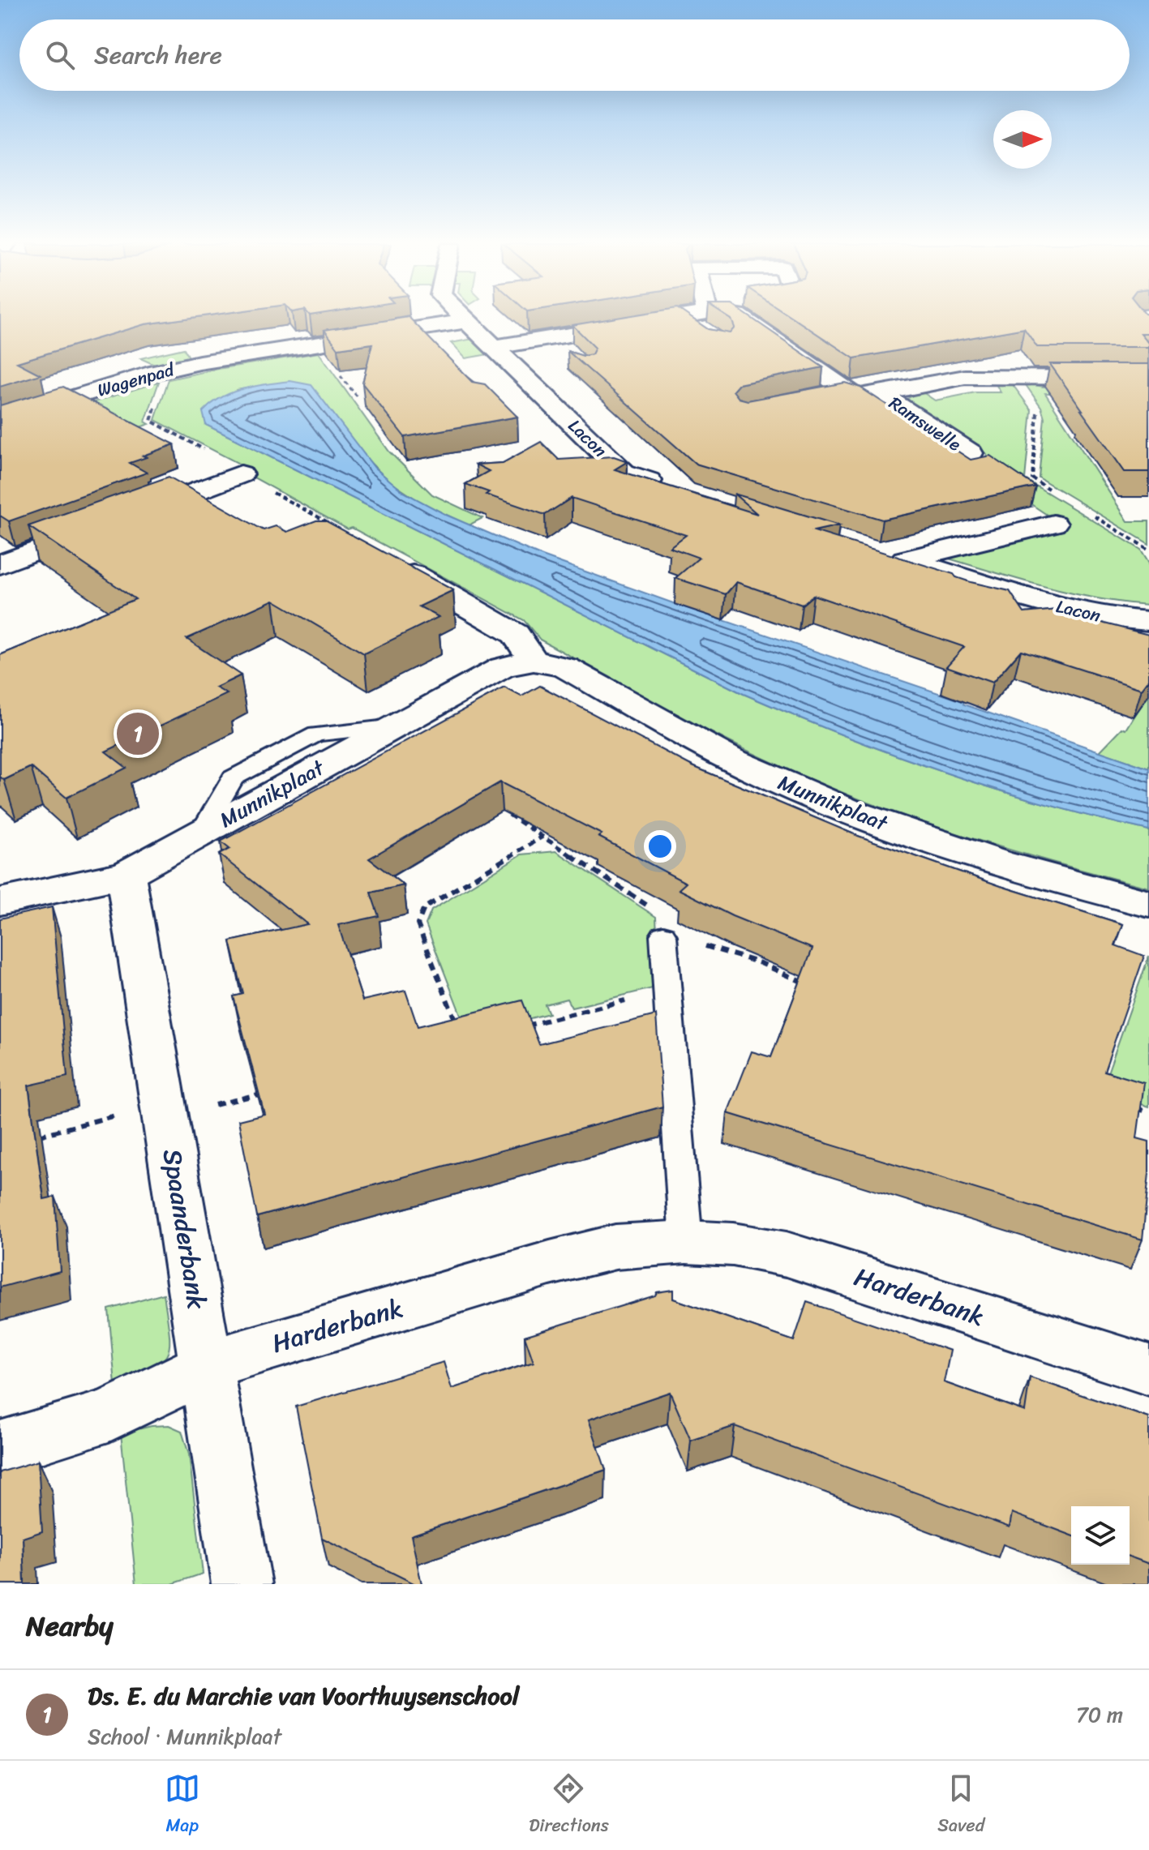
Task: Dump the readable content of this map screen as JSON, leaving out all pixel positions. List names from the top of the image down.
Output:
{
  "streets": {
    "street": [
      "Wagenpad",
      "Ramswelle",
      "Lacon",
      "Munnikplaat",
      "Spaanderbank",
      "Harderbank"
    ]
  },
  "crossings": [
    ["Wagenpad", "Lacon"],
    ["Ramswelle", "Lacon"],
    ["Munnikplaat", "Spaanderbank"],
    ["Spaanderbank", "Harderbank"]
  ],
  "north": "right",
  "page": {
    "search": "Search here",
    "pins": "1",
    "heading": "Nearby",
    "list": [
      {
        "mark": "1",
        "name": "Ds. E. du Marchie van Voorthuysenschool",
        "note": "School · Munnikplaat",
        "value": "70 m"
      }
    ],
    "nav": ["Map", "Directions", "Saved"]
  }
}
